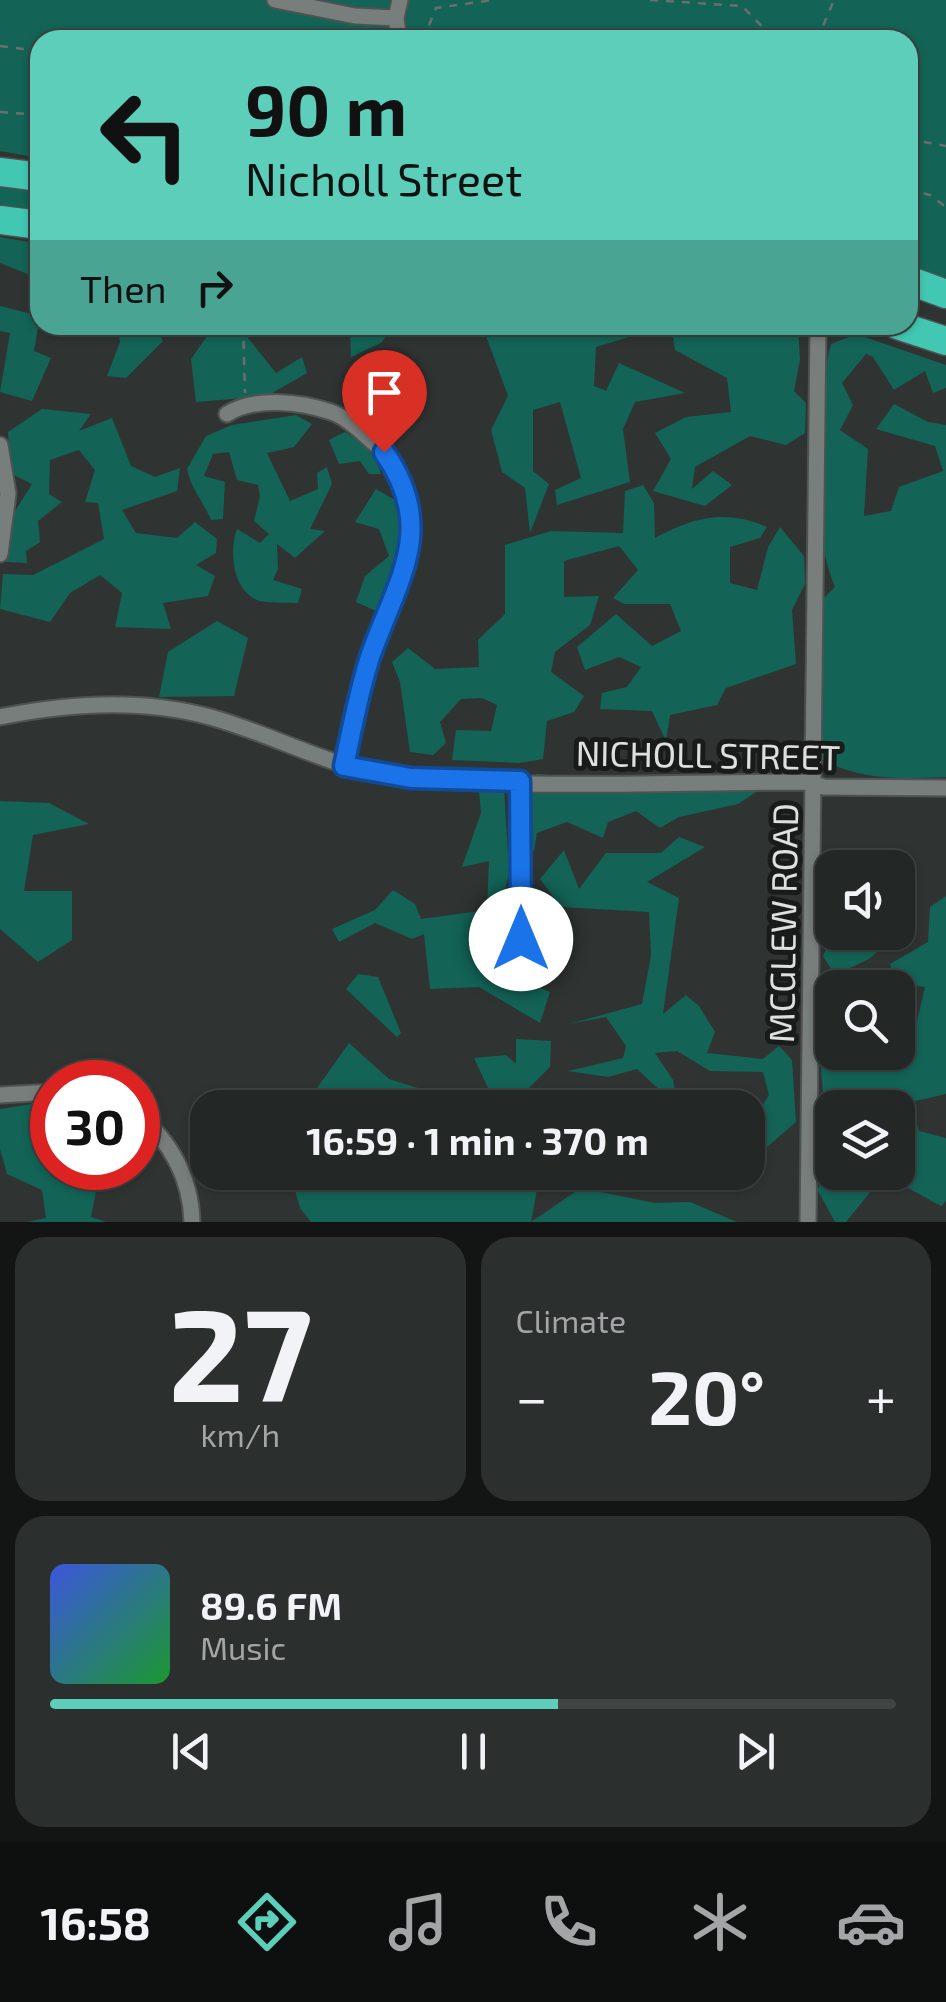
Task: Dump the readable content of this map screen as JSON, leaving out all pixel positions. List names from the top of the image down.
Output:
{
  "streets": {
    "street": ["NICHOLL STREET", "MCGLEW ROAD"]
  },
  "crossings": [
    ["NICHOLL STREET", "MCGLEW ROAD"]
  ],
  "page": {
    "turn": ["90 m", "Nicholl Street"],
    "then": "Then",
    "limit": "30",
    "trip": "16:59 · 1 min · 370 m",
    "tile": [
      ["27", "km/h"],
      "Climate"
    ],
    "heat": ["−", "20°", "+"],
    "song": ["89.6 FM", "Music"],
    "tabs": "16:58"
  }
}
